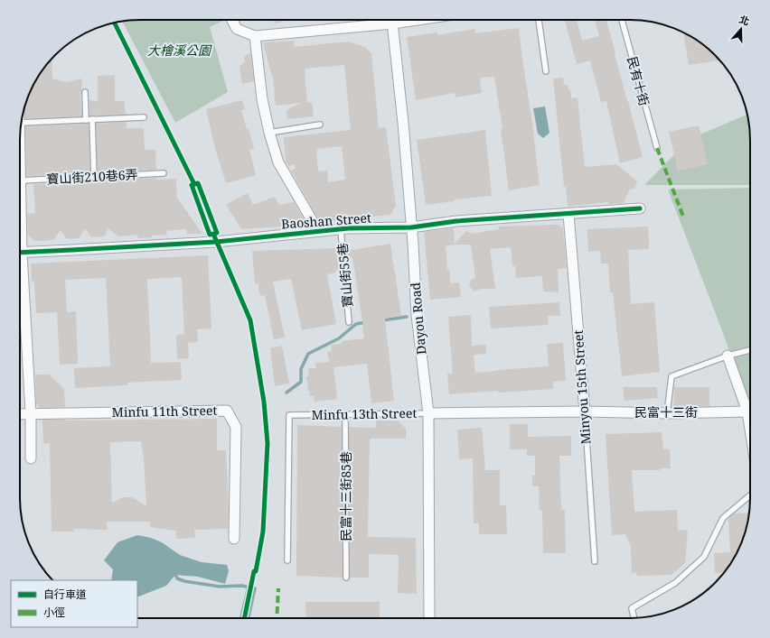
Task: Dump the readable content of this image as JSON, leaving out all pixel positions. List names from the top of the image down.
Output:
{
  "streets": {
    "street": [
      "Baoshan Street",
      "Dayou Road",
      "Minyou 15th Street",
      "Minfu 11th Street",
      "民富十三街",
      "Minfu 13th Street"
    ],
    "lane": [
      "民有十街",
      "寶山街210巷6弄",
      "寶山街55巷",
      "民富十三街85巷"
    ]
  },
  "crossings": [
    ["Baoshan Street", "寶山街55巷"],
    ["Baoshan Street", "Dayou Road"],
    ["Baoshan Street", "Minyou 15th Street"],
    ["Dayou Road", "Minfu 13th Street"],
    ["Minyou 15th Street", "民富十三街"],
    ["Minyou 15th Street", "Minfu 13th Street"],
    ["民富十三街", "Minfu 13th Street"],
    ["Minfu 13th Street", "民富十三街85巷"]
  ],
  "parks": ["大檜溪公園"],
  "legend": ["自行車道", "小徑"],
  "north": "top"
}
